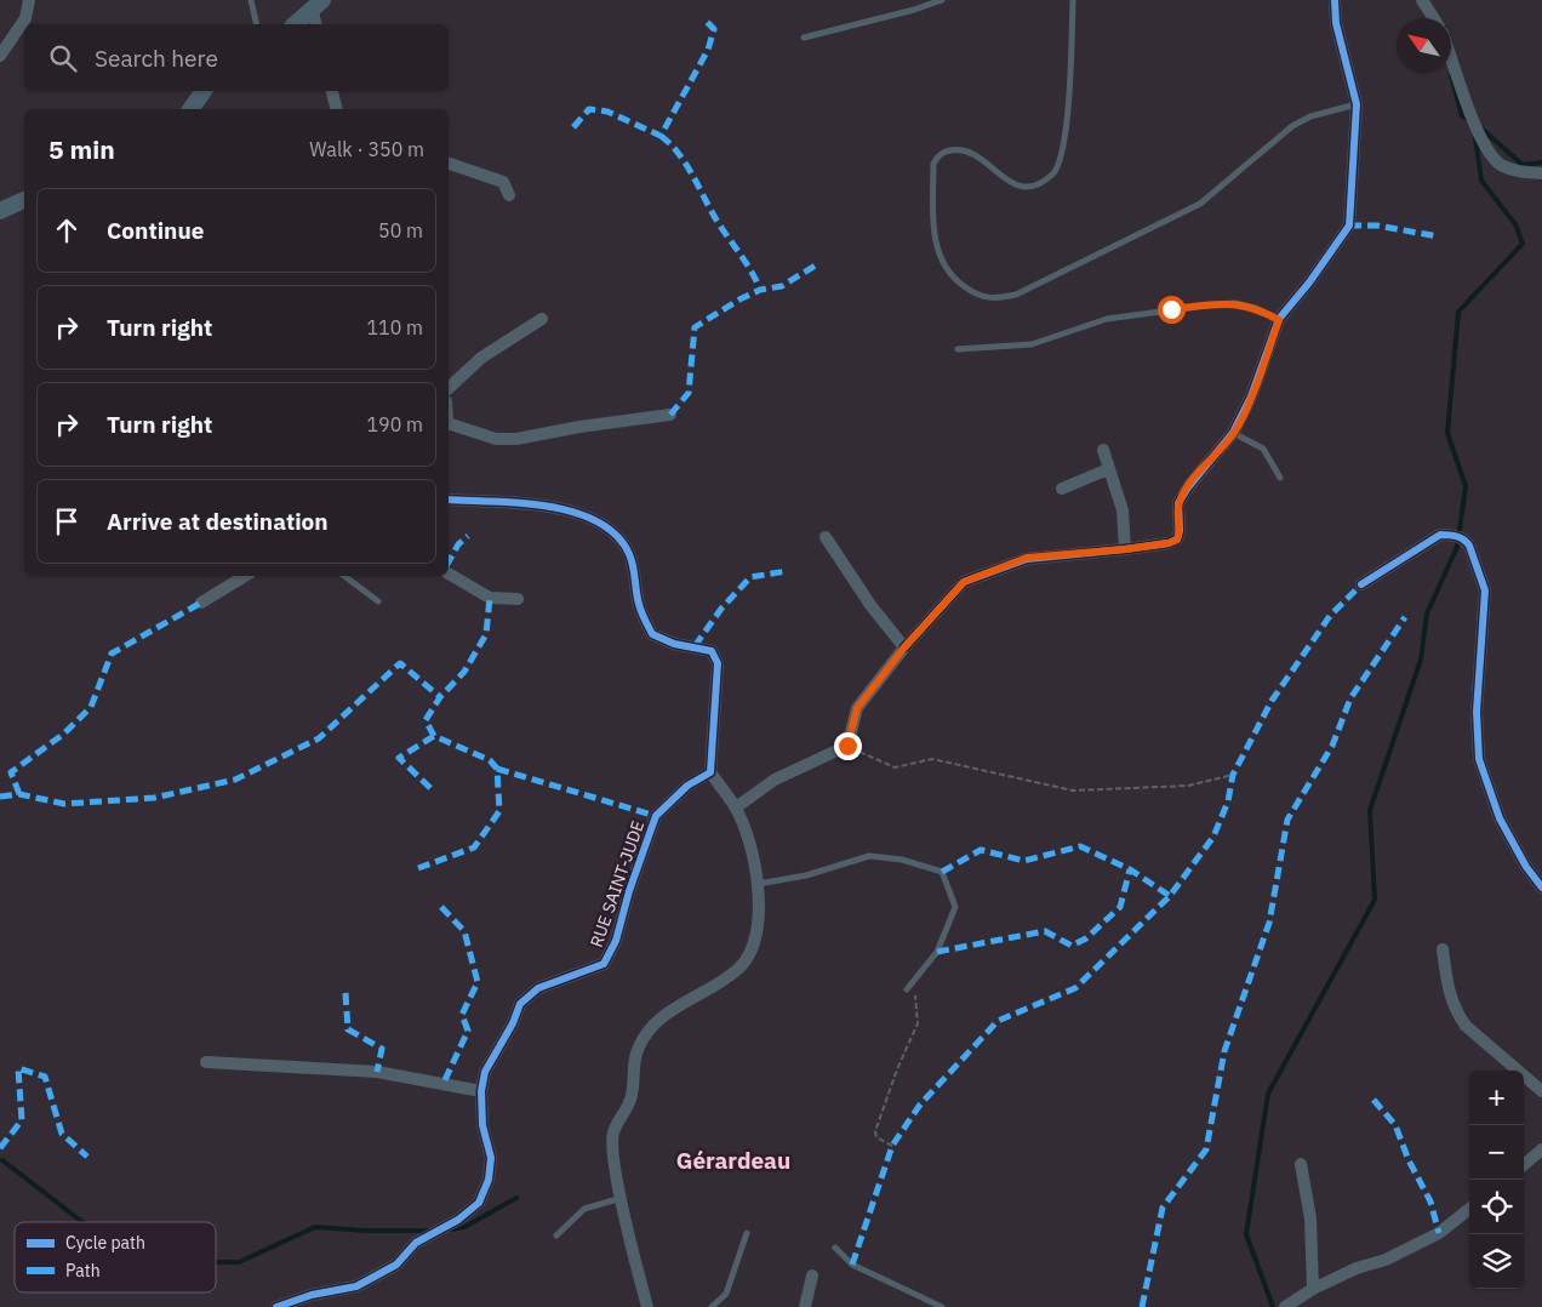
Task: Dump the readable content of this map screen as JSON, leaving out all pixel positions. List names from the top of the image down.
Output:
{
  "streets": {
    "street": ["RUE SAINT-JUDE"]
  },
  "districts": ["Gérardeau"],
  "legend": ["Cycle path", "Path"],
  "north": "top left",
  "page": {
    "search": "Search here",
    "heading": ["5 min", "Walk · 350 m"],
    "list": [
      ["Continue", "50 m"],
      ["Turn right", "110 m"],
      ["Turn right", "190 m"],
      "Arrive at destination"
    ],
    "map_buttons": ["+", "−"]
  }
}
